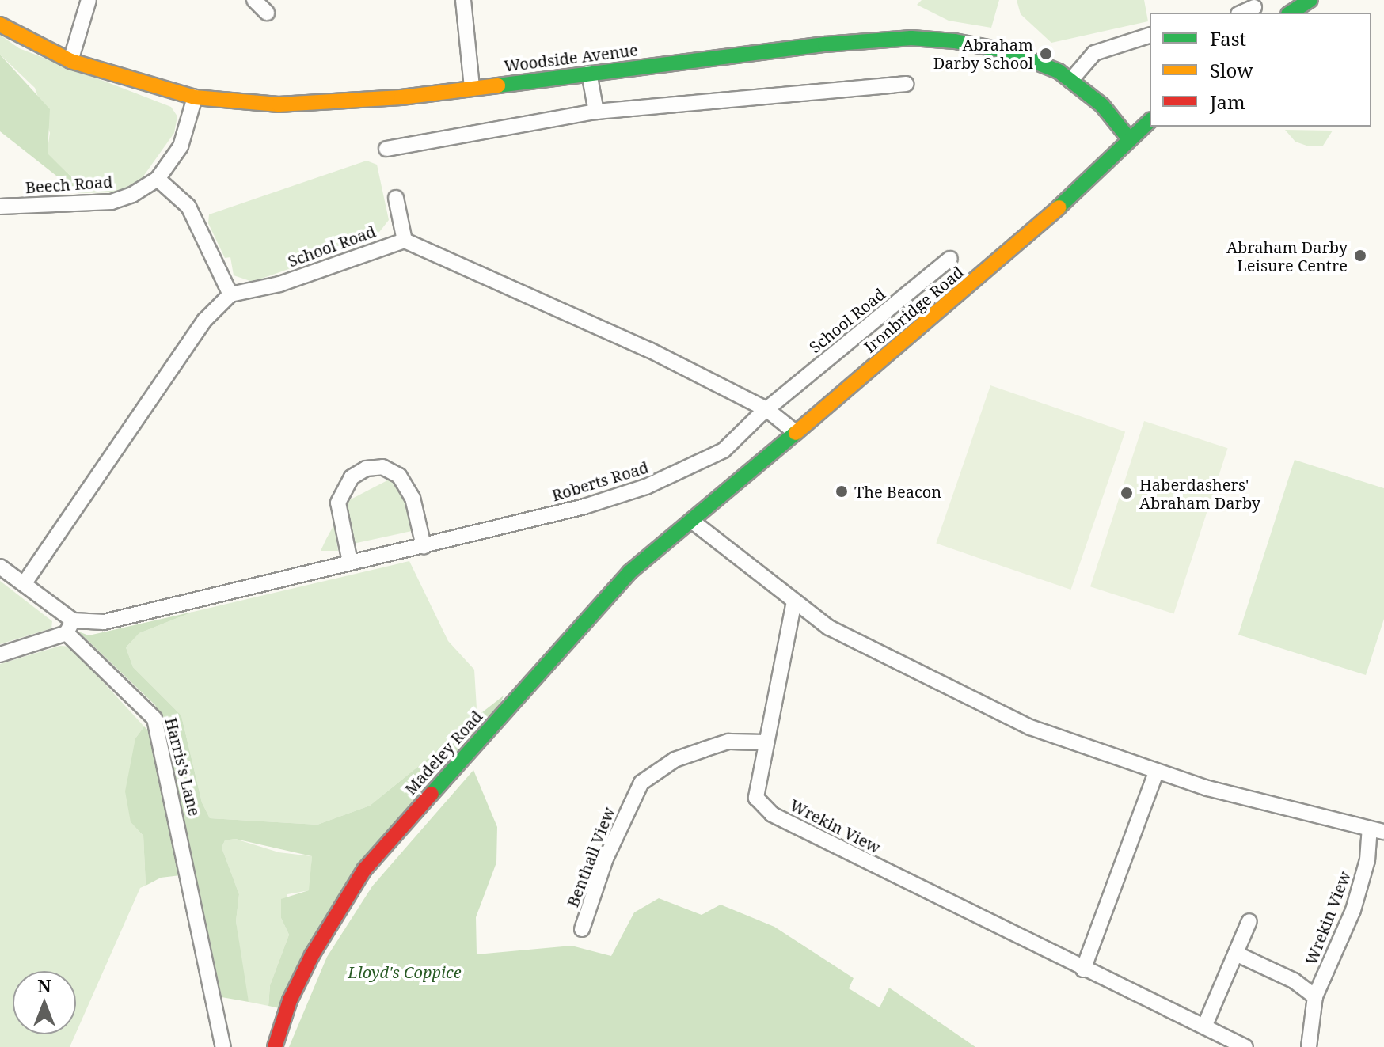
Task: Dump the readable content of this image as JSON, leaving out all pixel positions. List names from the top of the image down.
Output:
{
  "streets": {
    "main road": ["Woodside Avenue", "Ironbridge Road", "Madeley Road"],
    "street": [
      "Beech Road",
      "School Road",
      "Roberts Road",
      "Harris's Lane",
      "Wrekin View",
      "Benthall View"
    ]
  },
  "crossings": [
    ["Woodside Avenue", "Beech Road"],
    ["Woodside Avenue", "Ironbridge Road"],
    ["School Road", "Roberts Road"],
    ["Ironbridge Road", "Madeley Road"],
    ["Ironbridge Road", "Wrekin View"],
    ["Roberts Road", "Harris's Lane"],
    ["Madeley Road", "Wrekin View"],
    ["Wrekin View", "Benthall View"]
  ],
  "parks": ["Lloyd's Coppice"],
  "places": [
    "Abraham Darby School",
    "Abraham Darby Leisure Centre",
    "The Beacon",
    "Haberdashers' Abraham Darby"
  ],
  "legend": ["Fast", "Slow", "Jam"],
  "north": "top"
}
